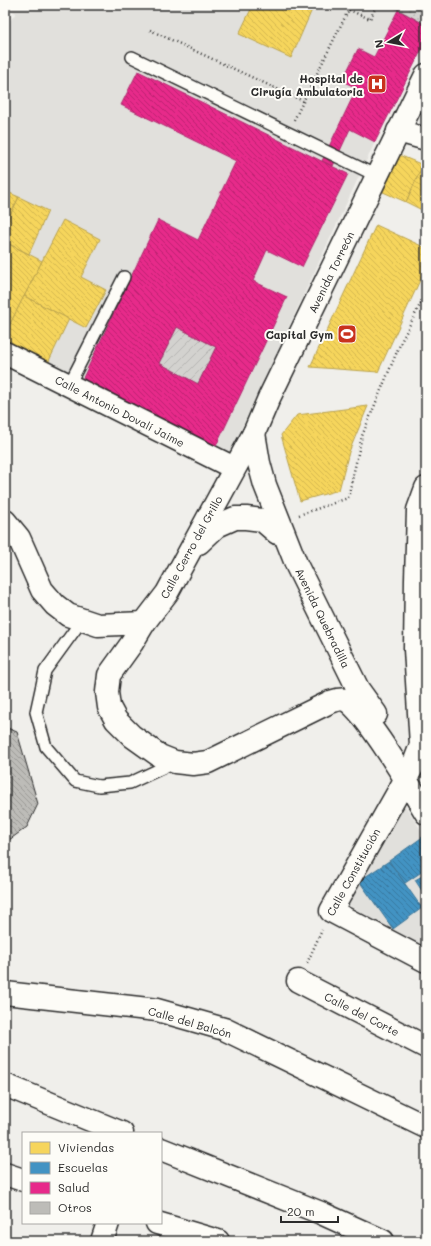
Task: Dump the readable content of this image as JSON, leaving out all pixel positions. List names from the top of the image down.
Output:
{
  "streets": {
    "street": [
      "Avenida Torreón",
      "Calle Antonio Dovalí Jaime",
      "Calle Cerro del Grillo",
      "Avenida Quebradilla",
      "Calle Constitución",
      "Calle del Corte",
      "Calle del Balcón"
    ]
  },
  "crossings": [
    ["Avenida Torreón", "Calle Antonio Dovalí Jaime"],
    ["Avenida Torreón", "Calle Cerro del Grillo"],
    ["Avenida Torreón", "Avenida Quebradilla"],
    ["Calle Antonio Dovalí Jaime", "Calle Cerro del Grillo"],
    ["Calle Antonio Dovalí Jaime", "Avenida Quebradilla"],
    ["Calle Cerro del Grillo", "Avenida Quebradilla"],
    ["Avenida Quebradilla", "Calle Constitución"],
    ["Calle Constitución", "Calle del Corte"]
  ],
  "places": {
    "hospital": ["Hospital de Cirugía Ambulatoria"],
    "sports": ["Capital Gym"]
  },
  "legend": [
    "Viviendas",
    "Escuelas",
    "Salud",
    "Otros"
  ],
  "scale_bar": "20 m",
  "north": "left"
}
